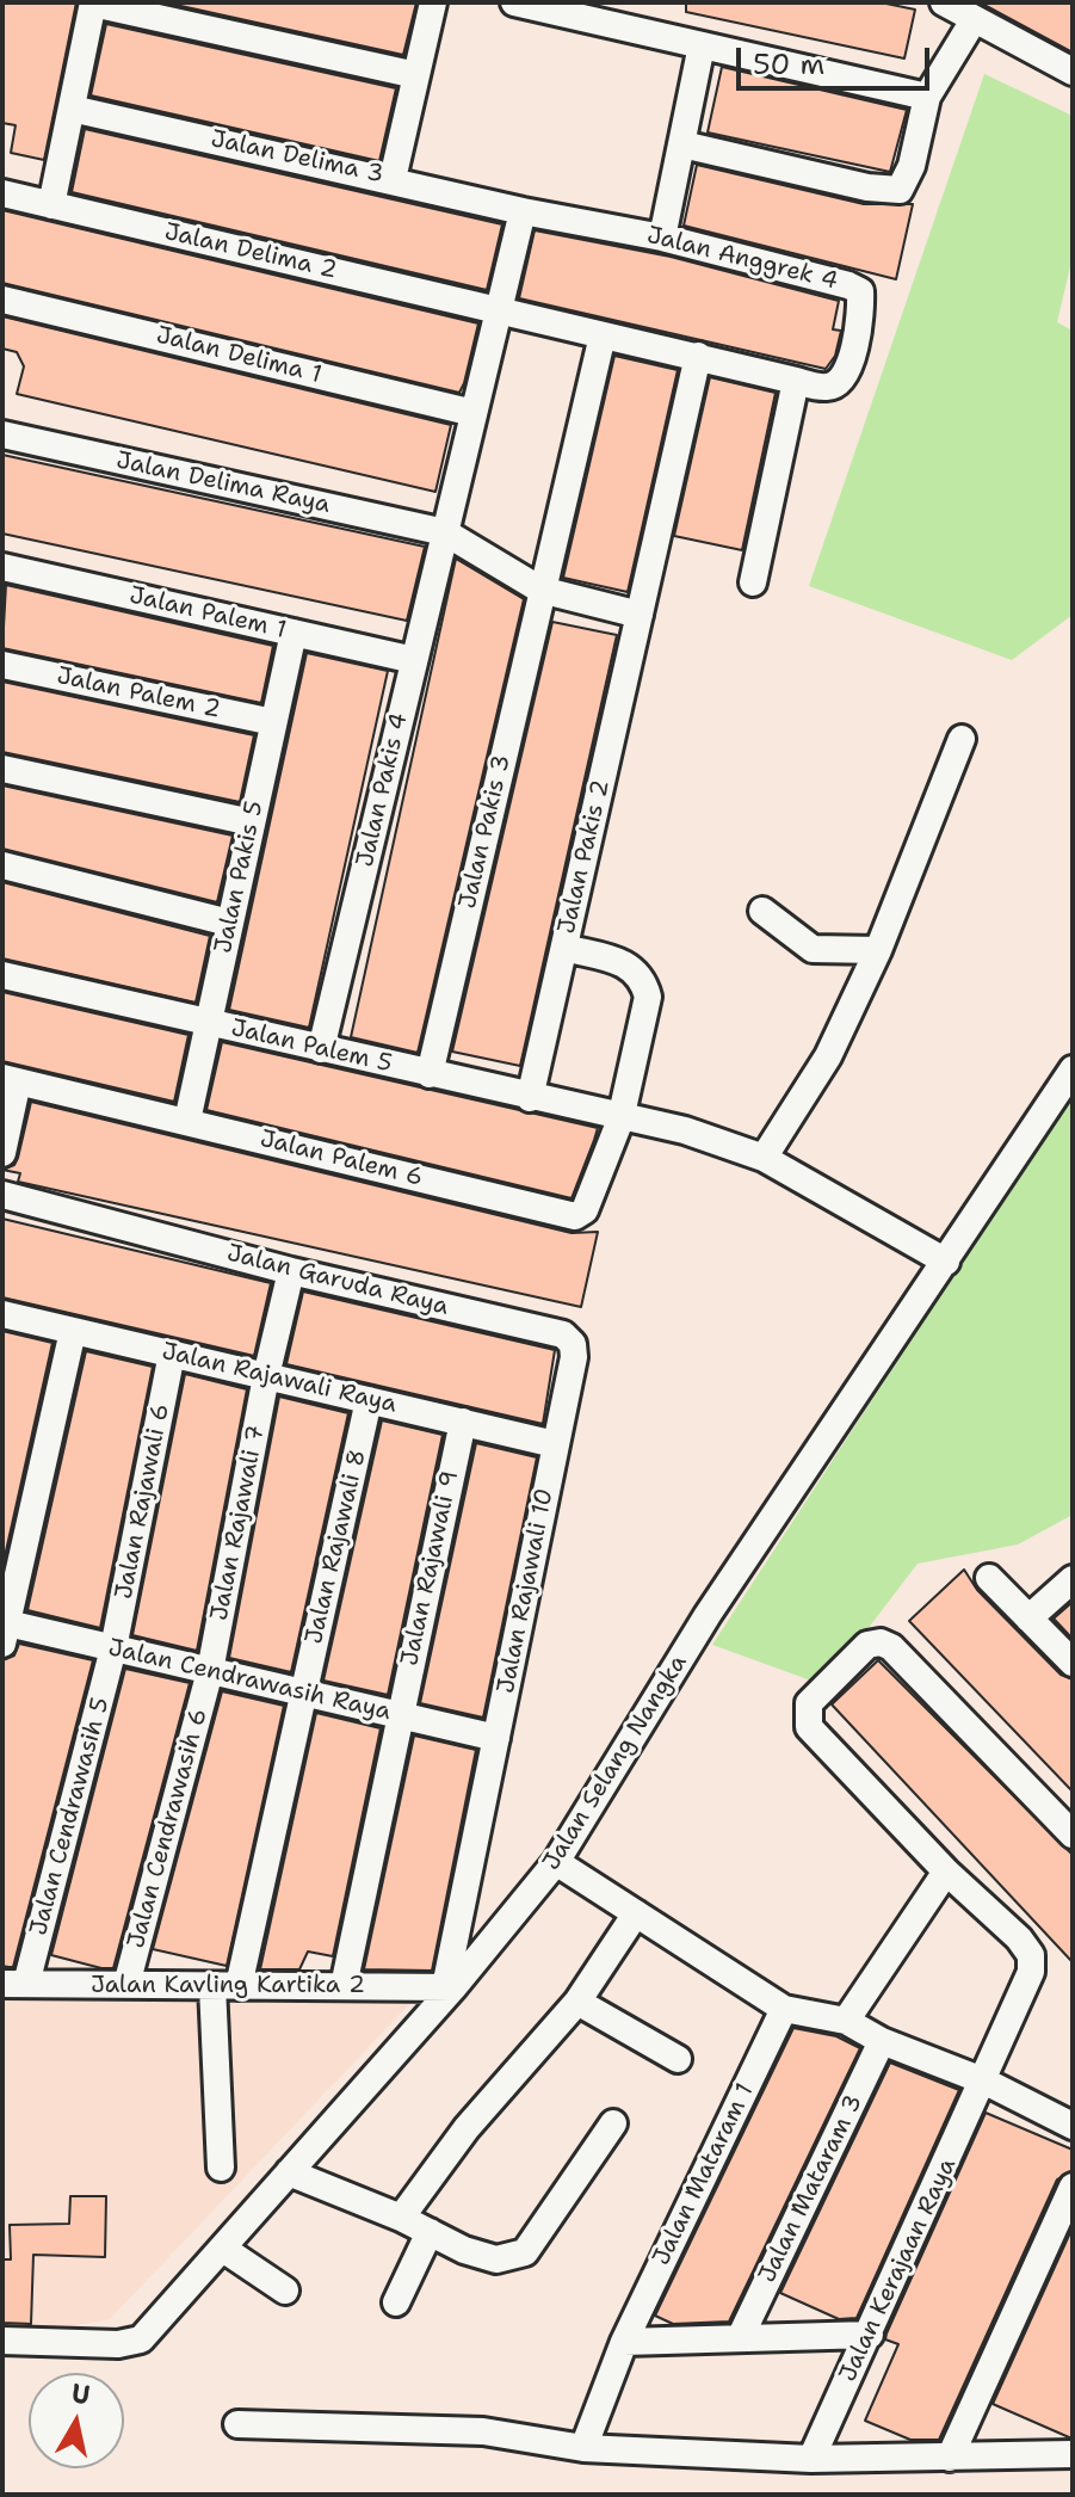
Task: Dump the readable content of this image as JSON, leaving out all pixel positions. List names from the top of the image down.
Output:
{
  "streets": {
    "street": [
      "Jalan Delima 3",
      "Jalan Delima 2",
      "Jalan Anggrek 4",
      "Jalan Delima 1",
      "Jalan Delima Raya",
      "Jalan Palem 1",
      "Jalan Palem 2",
      "Jalan Pakis 4",
      "Jalan Pakis 3",
      "Jalan Pakis 2",
      "Jalan Pakis 5",
      "Jalan Palem 5",
      "Jalan Palem 6",
      "Jalan Garuda Raya",
      "Jalan Rajawali Raya",
      "Jalan Rajawali 6",
      "Jalan Rajawali 7",
      "Jalan Rajawali 8",
      "Jalan Rajawali 9",
      "Jalan Rajawali 10",
      "Jalan Cendrawasih Raya",
      "Jalan Selang Nangka",
      "Jalan Cendrawasih 5",
      "Jalan Cendrawasih 6",
      "Jalan Kavling Kartika 2",
      "Jalan Mataram 1",
      "Jalan Mataram 3",
      "Jalan Kerajaan Raya"
    ]
  },
  "crossings": [
    ["Jalan Delima 3", "Jalan Anggrek 4"],
    ["Jalan Delima 3", "Jalan Pakis 4"],
    ["Jalan Delima 2", "Jalan Anggrek 4"],
    ["Jalan Delima 2", "Jalan Pakis 4"],
    ["Jalan Anggrek 4", "Jalan Pakis 4"],
    ["Jalan Anggrek 4", "Jalan Pakis 3"],
    ["Jalan Anggrek 4", "Jalan Pakis 2"],
    ["Jalan Delima 1", "Jalan Pakis 4"],
    ["Jalan Delima Raya", "Jalan Pakis 4"],
    ["Jalan Delima Raya", "Jalan Pakis 3"],
    ["Jalan Delima Raya", "Jalan Pakis 2"],
    ["Jalan Palem 1", "Jalan Pakis 4"],
    ["Jalan Palem 1", "Jalan Pakis 5"],
    ["Jalan Palem 2", "Jalan Pakis 5"],
    ["Jalan Pakis 4", "Jalan Palem 5"],
    ["Jalan Pakis 3", "Jalan Palem 5"],
    ["Jalan Pakis 2", "Jalan Palem 5"],
    ["Jalan Pakis 5", "Jalan Palem 5"],
    ["Jalan Pakis 5", "Jalan Palem 6"],
    ["Jalan Palem 5", "Jalan Palem 6"],
    ["Jalan Palem 5", "Jalan Selang Nangka"],
    ["Jalan Garuda Raya", "Jalan Rajawali Raya"],
    ["Jalan Garuda Raya", "Jalan Rajawali 7"],
    ["Jalan Garuda Raya", "Jalan Rajawali 10"],
    ["Jalan Rajawali Raya", "Jalan Rajawali 6"],
    ["Jalan Rajawali Raya", "Jalan Rajawali 7"],
    ["Jalan Rajawali Raya", "Jalan Rajawali 8"],
    ["Jalan Rajawali Raya", "Jalan Rajawali 9"],
    ["Jalan Rajawali Raya", "Jalan Rajawali 10"],
    ["Jalan Rajawali 6", "Jalan Cendrawasih Raya"],
    ["Jalan Rajawali 6", "Jalan Cendrawasih 5"],
    ["Jalan Rajawali 7", "Jalan Cendrawasih Raya"],
    ["Jalan Rajawali 7", "Jalan Cendrawasih 6"],
    ["Jalan Rajawali 8", "Jalan Cendrawasih Raya"],
    ["Jalan Rajawali 8", "Jalan Kavling Kartika 2"],
    ["Jalan Rajawali 9", "Jalan Cendrawasih Raya"],
    ["Jalan Rajawali 9", "Jalan Kavling Kartika 2"],
    ["Jalan Rajawali 10", "Jalan Cendrawasih Raya"],
    ["Jalan Rajawali 10", "Jalan Selang Nangka"],
    ["Jalan Rajawali 10", "Jalan Kavling Kartika 2"],
    ["Jalan Cendrawasih Raya", "Jalan Cendrawasih 5"],
    ["Jalan Cendrawasih Raya", "Jalan Cendrawasih 6"],
    ["Jalan Selang Nangka", "Jalan Kavling Kartika 2"],
    ["Jalan Cendrawasih 5", "Jalan Kavling Kartika 2"],
    ["Jalan Cendrawasih 6", "Jalan Kavling Kartika 2"]
  ],
  "scale_bar": "50 m",
  "north": "top"
}
